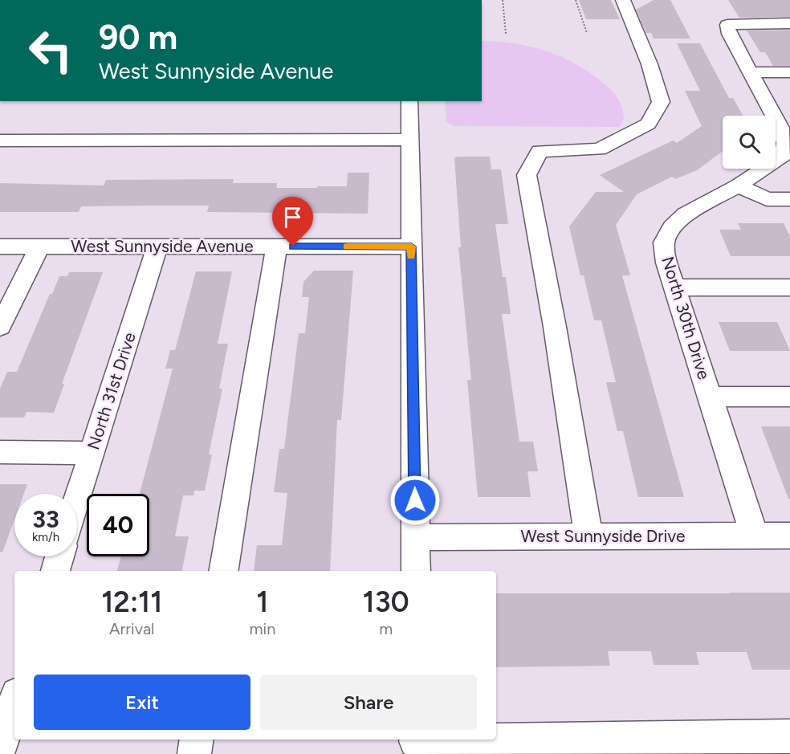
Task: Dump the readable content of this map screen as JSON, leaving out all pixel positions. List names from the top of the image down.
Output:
{
  "streets": {
    "street": [
      "West Sunnyside Avenue",
      "North 30th Drive",
      "North 31st Drive",
      "West Sunnyside Drive"
    ]
  },
  "crossings": [
    ["West Sunnyside Avenue", "North 31st Drive"],
    ["North 30th Drive", "West Sunnyside Drive"]
  ],
  "page": {
    "turn": ["90 m", "West Sunnyside Avenue"],
    "speed": "33 km/h",
    "limit": "40",
    "eta": [
      "12:11",
      "Arrival",
      "1",
      "min",
      "130",
      "m"
    ],
    "buttons": ["Exit", "Share"]
  }
}
